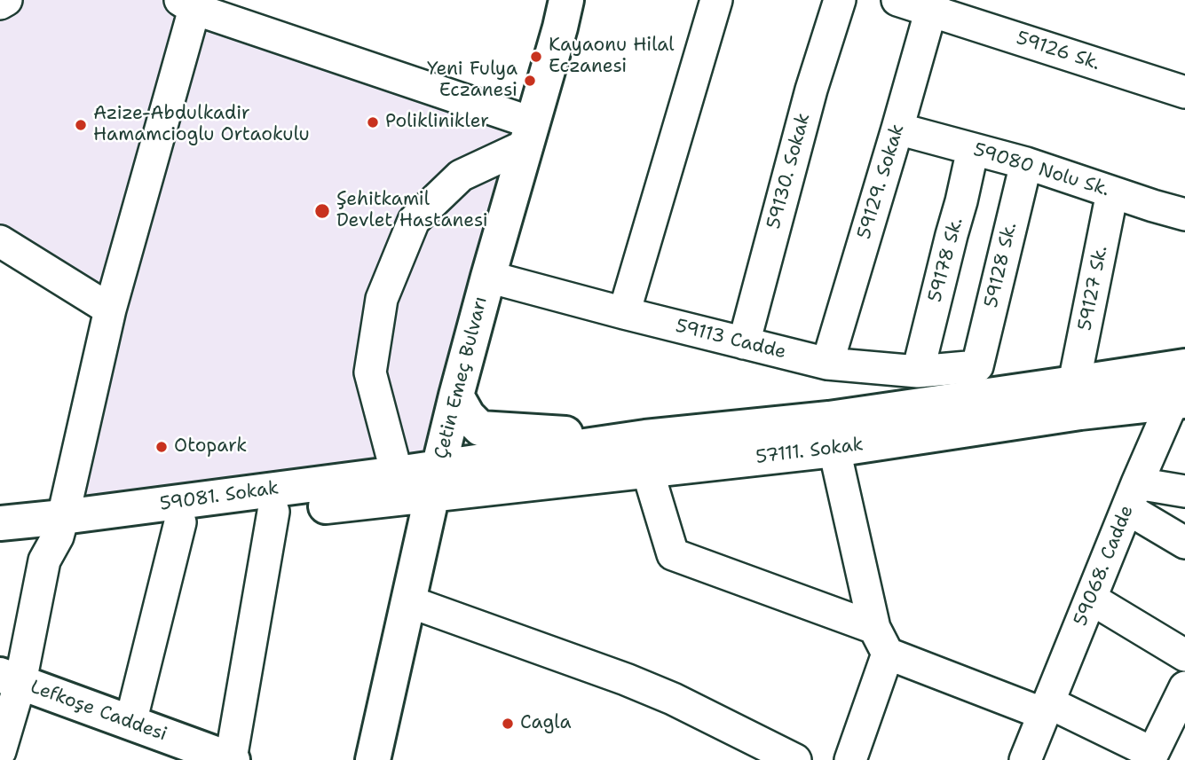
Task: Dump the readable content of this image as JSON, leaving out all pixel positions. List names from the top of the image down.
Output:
{
  "streets": {
    "main road": [
      "Çetin Emeç Bulvarı",
      "57111. Sokak",
      "59081. Sokak",
      "Lefkoşe Caddesi"
    ],
    "street": [
      "59126 Sk.",
      "59080 Nolu Sk.",
      "59130. Sokak",
      "59129. Sokak",
      "59178 Sk.",
      "59128 Sk.",
      "59127 Sk.",
      "59113 Cadde",
      "59068. Cadde"
    ]
  },
  "crossings": [
    ["59126 Sk.", "59129. Sokak"],
    ["59080 Nolu Sk.", "59129. Sokak"],
    ["59080 Nolu Sk.", "59178 Sk."],
    ["59080 Nolu Sk.", "59128 Sk."],
    ["59080 Nolu Sk.", "59127 Sk."],
    ["59130. Sokak", "59113 Cadde"],
    ["59129. Sokak", "59113 Cadde"],
    ["59178 Sk.", "59113 Cadde"],
    ["59128 Sk.", "59113 Cadde"],
    ["59113 Cadde", "Çetin Emeç Bulvarı"],
    ["Çetin Emeç Bulvarı", "59081. Sokak"],
    ["57111. Sokak", "59068. Cadde"]
  ],
  "places": [
    "Kayaonu Hilal Eczanesi",
    "Yeni Fulya Eczanesi",
    "Poliklinikler",
    "Azize-Abdulkadir Hamamcioglu Ortaokulu",
    "Şehitkamil Devlet Hastanesi",
    "Otopark",
    "Cagla"
  ]
}
